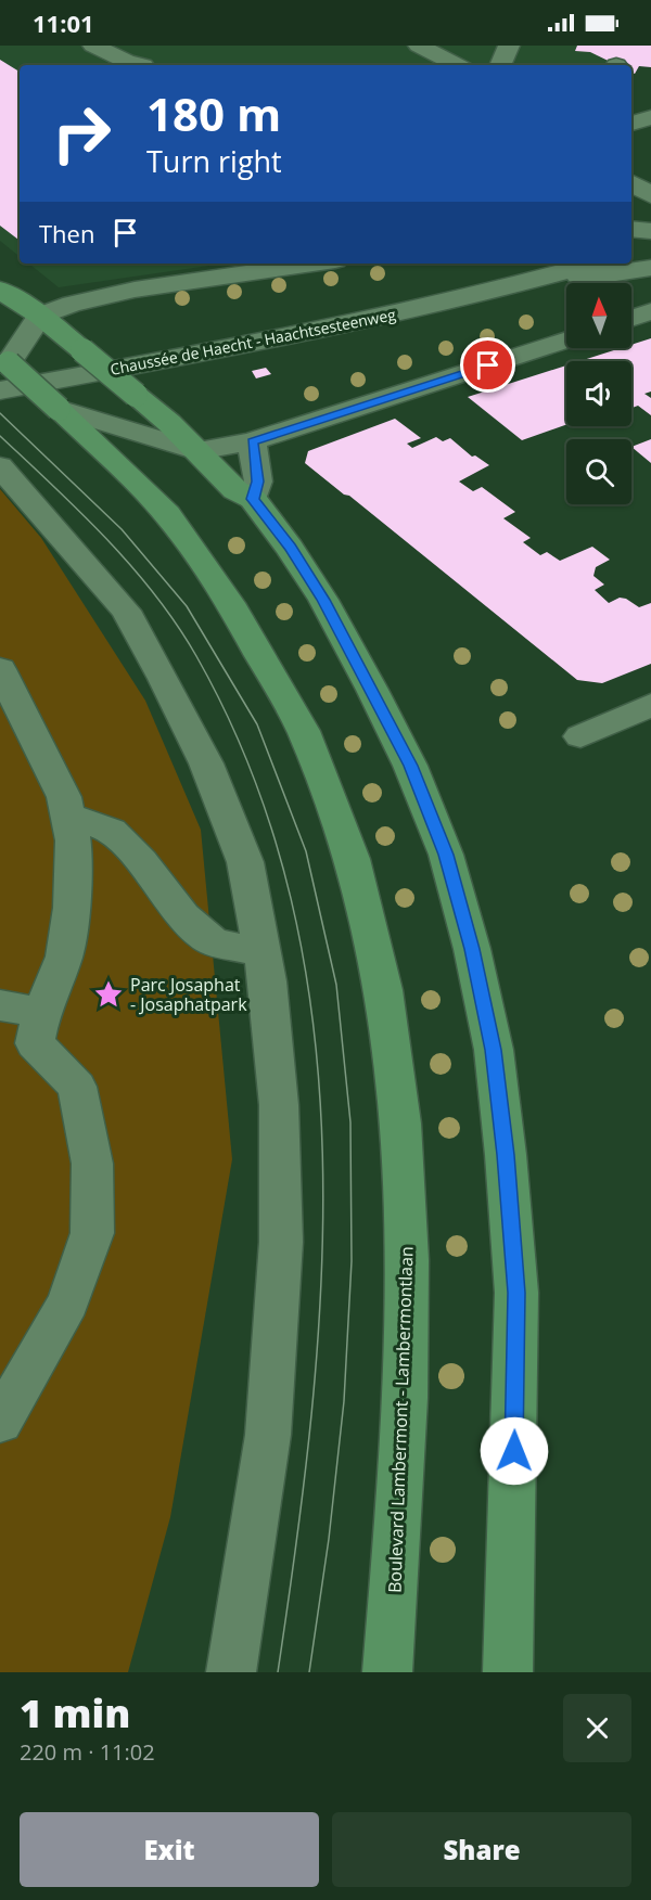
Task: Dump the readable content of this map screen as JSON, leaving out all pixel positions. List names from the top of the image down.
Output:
{
  "streets": {
    "main road": ["Boulevard Lambermont - Lambermontlaan"],
    "street": ["Chaussée de Haecht - Haachtsesteenweg"]
  },
  "places": {
    "place": ["Parc Josaphat - Josaphatpark"]
  },
  "north": "top",
  "page": {
    "status": "11:01",
    "turn": ["180 m", "Turn right"],
    "then": "Then",
    "heading": ["1 min", "220 m · 11:02"],
    "buttons": ["Exit", "Share"]
  }
}
